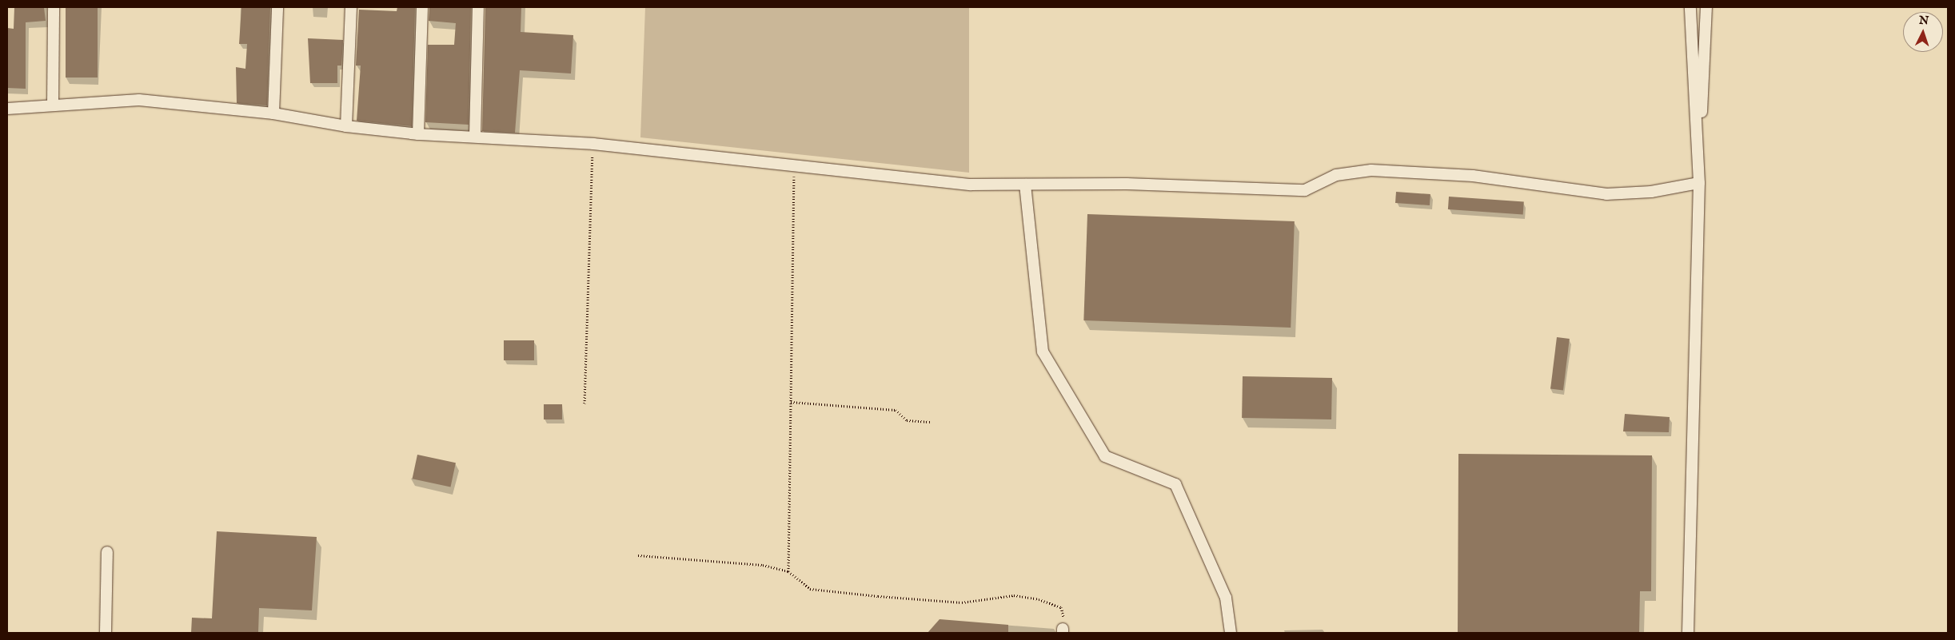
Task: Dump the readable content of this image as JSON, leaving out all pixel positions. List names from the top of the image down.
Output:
{
  "north": "top"
}
